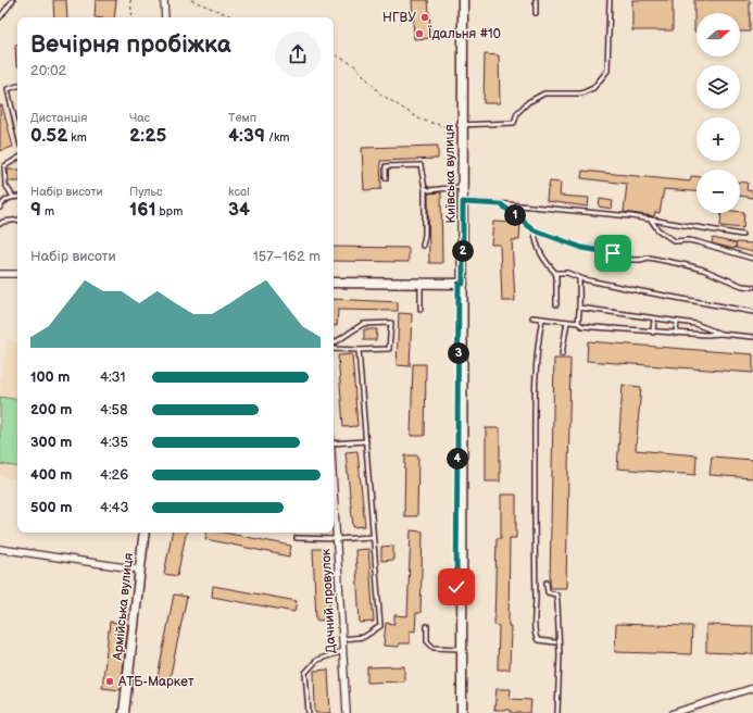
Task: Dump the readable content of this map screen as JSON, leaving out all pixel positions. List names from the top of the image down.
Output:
{
  "streets": {
    "main road": ["Київська вулиця", "Армійська вулиця"],
    "street": ["Дачний провулок"]
  },
  "places": ["НГВУ", "Їдальня #10", "АТБ-Маркет"],
  "north": "right",
  "page": {
    "map_buttons": ["+", "−"],
    "heading": ["Вечірня пробіжка", "20:02"],
    "stats": [
      ["Дистанція", "0.52 km"],
      ["Час", "2:25"],
      ["Темп", "4:39 /km"],
      ["Набір висоти", "9 m"],
      ["Пульс", "161 bpm"],
      ["kcal", "34"]
    ],
    "pins": [
      "1",
      "2",
      "3",
      "4"
    ],
    "chart": ["Набір висоти", "157–162 m"],
    "list": [
      {
        "name": "100 m",
        "note": "4:31"
      },
      {
        "name": "200 m",
        "note": "4:58"
      },
      {
        "name": "300 m",
        "note": "4:35"
      },
      {
        "name": "400 m",
        "note": "4:26"
      },
      {
        "name": "500 m",
        "note": "4:43"
      }
    ]
  }
}
